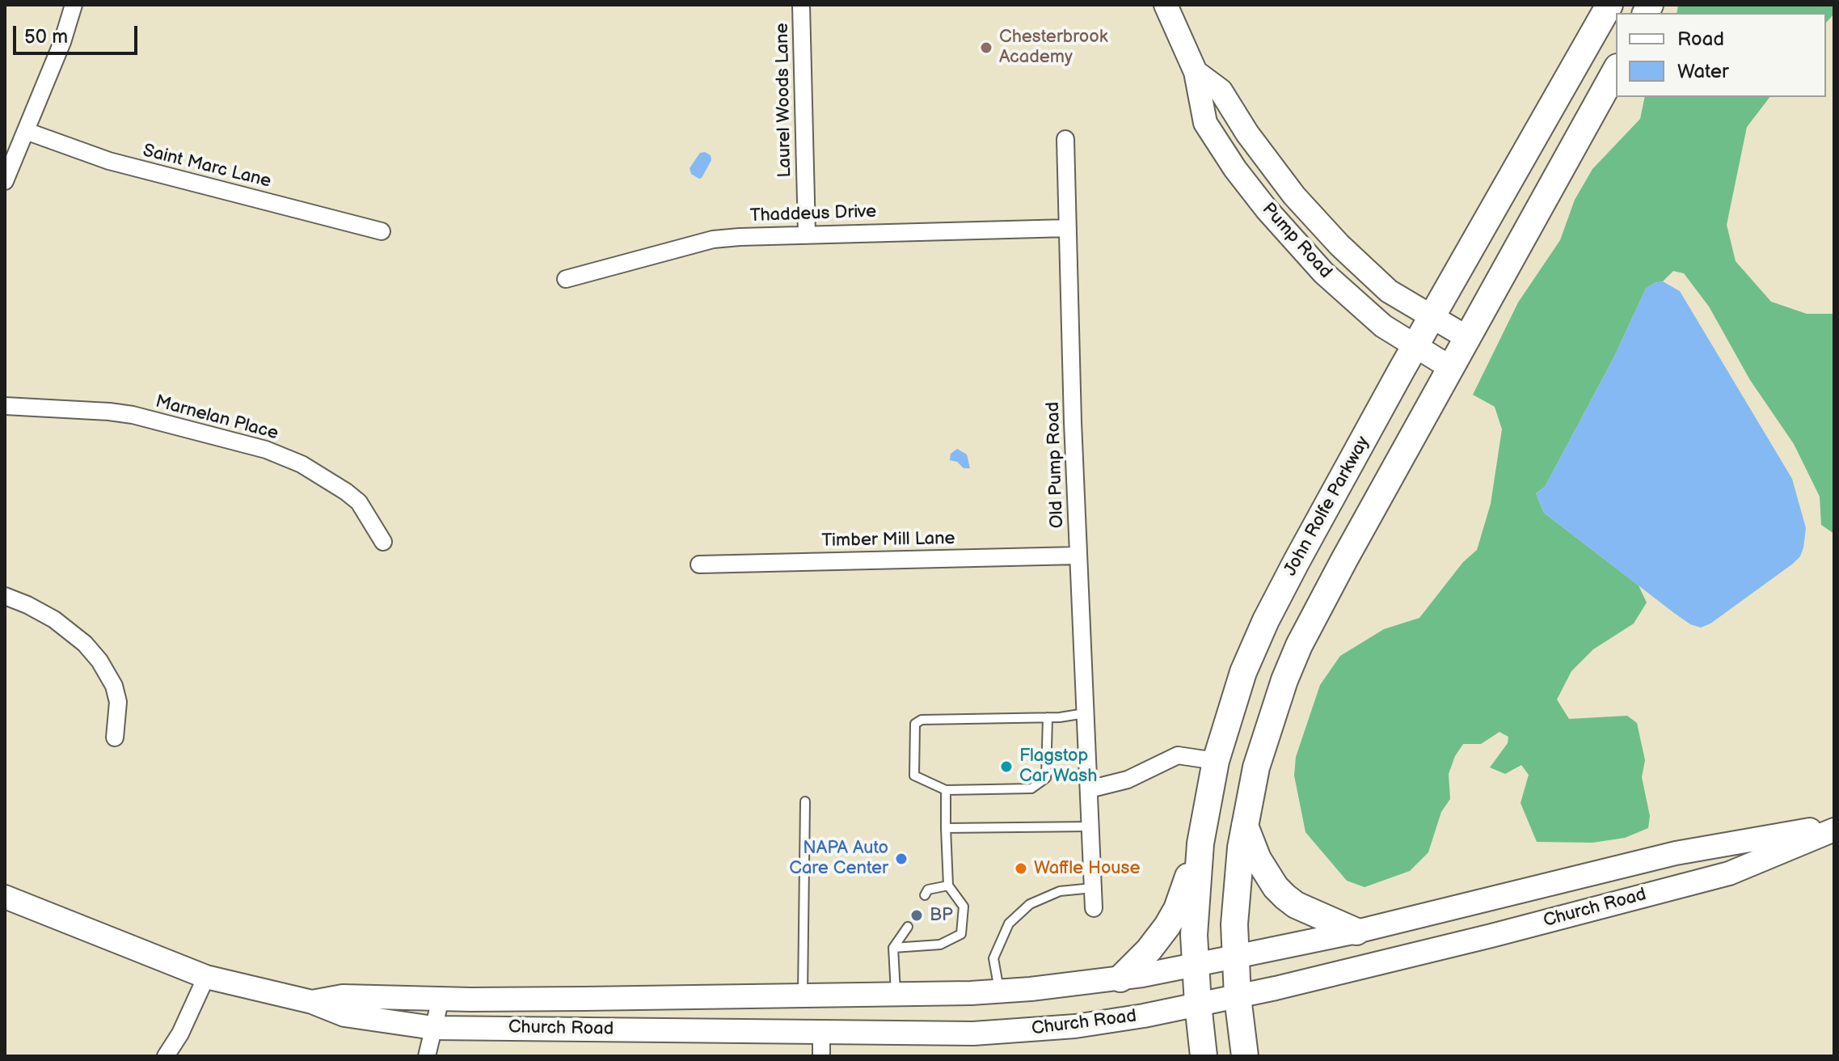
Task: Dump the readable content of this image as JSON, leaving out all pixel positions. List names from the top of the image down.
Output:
{
  "streets": {
    "main road": ["Pump Road", "John Rolfe Parkway", "Church Road"],
    "street": [
      "Laurel Woods Lane",
      "Saint Marc Lane",
      "Thaddeus Drive",
      "Marnelan Place",
      "Old Pump Road",
      "Timber Mill Lane"
    ]
  },
  "crossings": [
    ["Laurel Woods Lane", "Thaddeus Drive"],
    ["Thaddeus Drive", "Old Pump Road"],
    ["Pump Road", "John Rolfe Parkway"],
    ["Old Pump Road", "Timber Mill Lane"],
    ["John Rolfe Parkway", "Church Road"]
  ],
  "places": [
    "Chesterbrook Academy",
    "Flagstop Car Wash",
    "NAPA Auto Care Center",
    "Waffle House",
    "BP"
  ],
  "legend": ["Road", "Water"],
  "scale_bar": "50 m"
}
